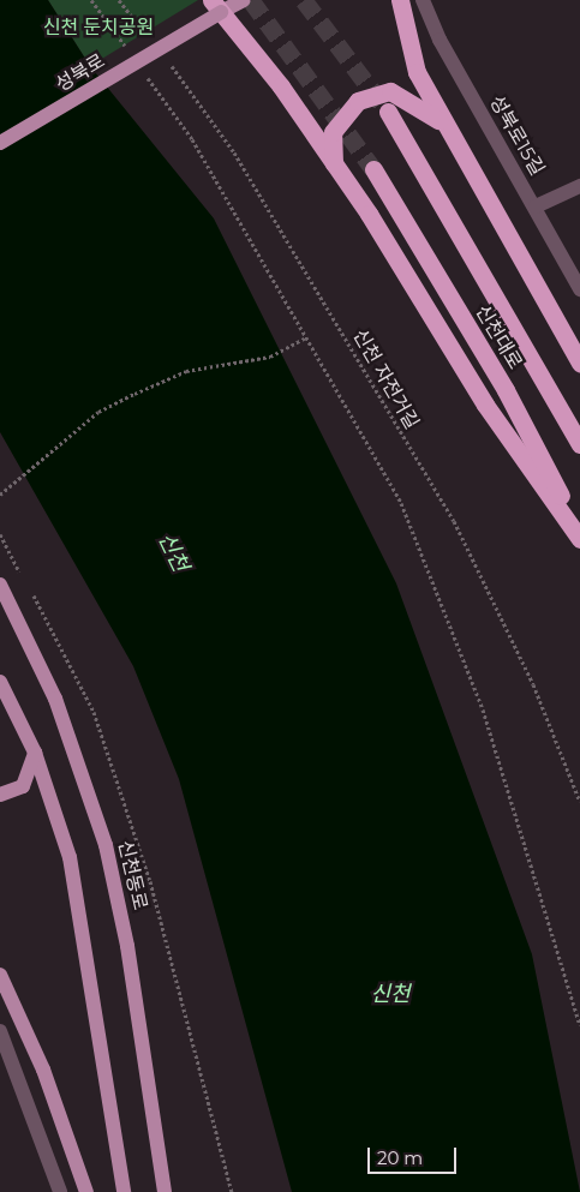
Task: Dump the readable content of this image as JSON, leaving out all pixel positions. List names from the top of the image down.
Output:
{
  "streets": {
    "highway": ["신천대로"],
    "main road": ["성북로", "신천동로"],
    "street": ["성북로15길"],
    "path": ["신천 자전거길"]
  },
  "water": ["신천"],
  "parks": ["신천 둔치공원"],
  "scale_bar": "20 m"
}
